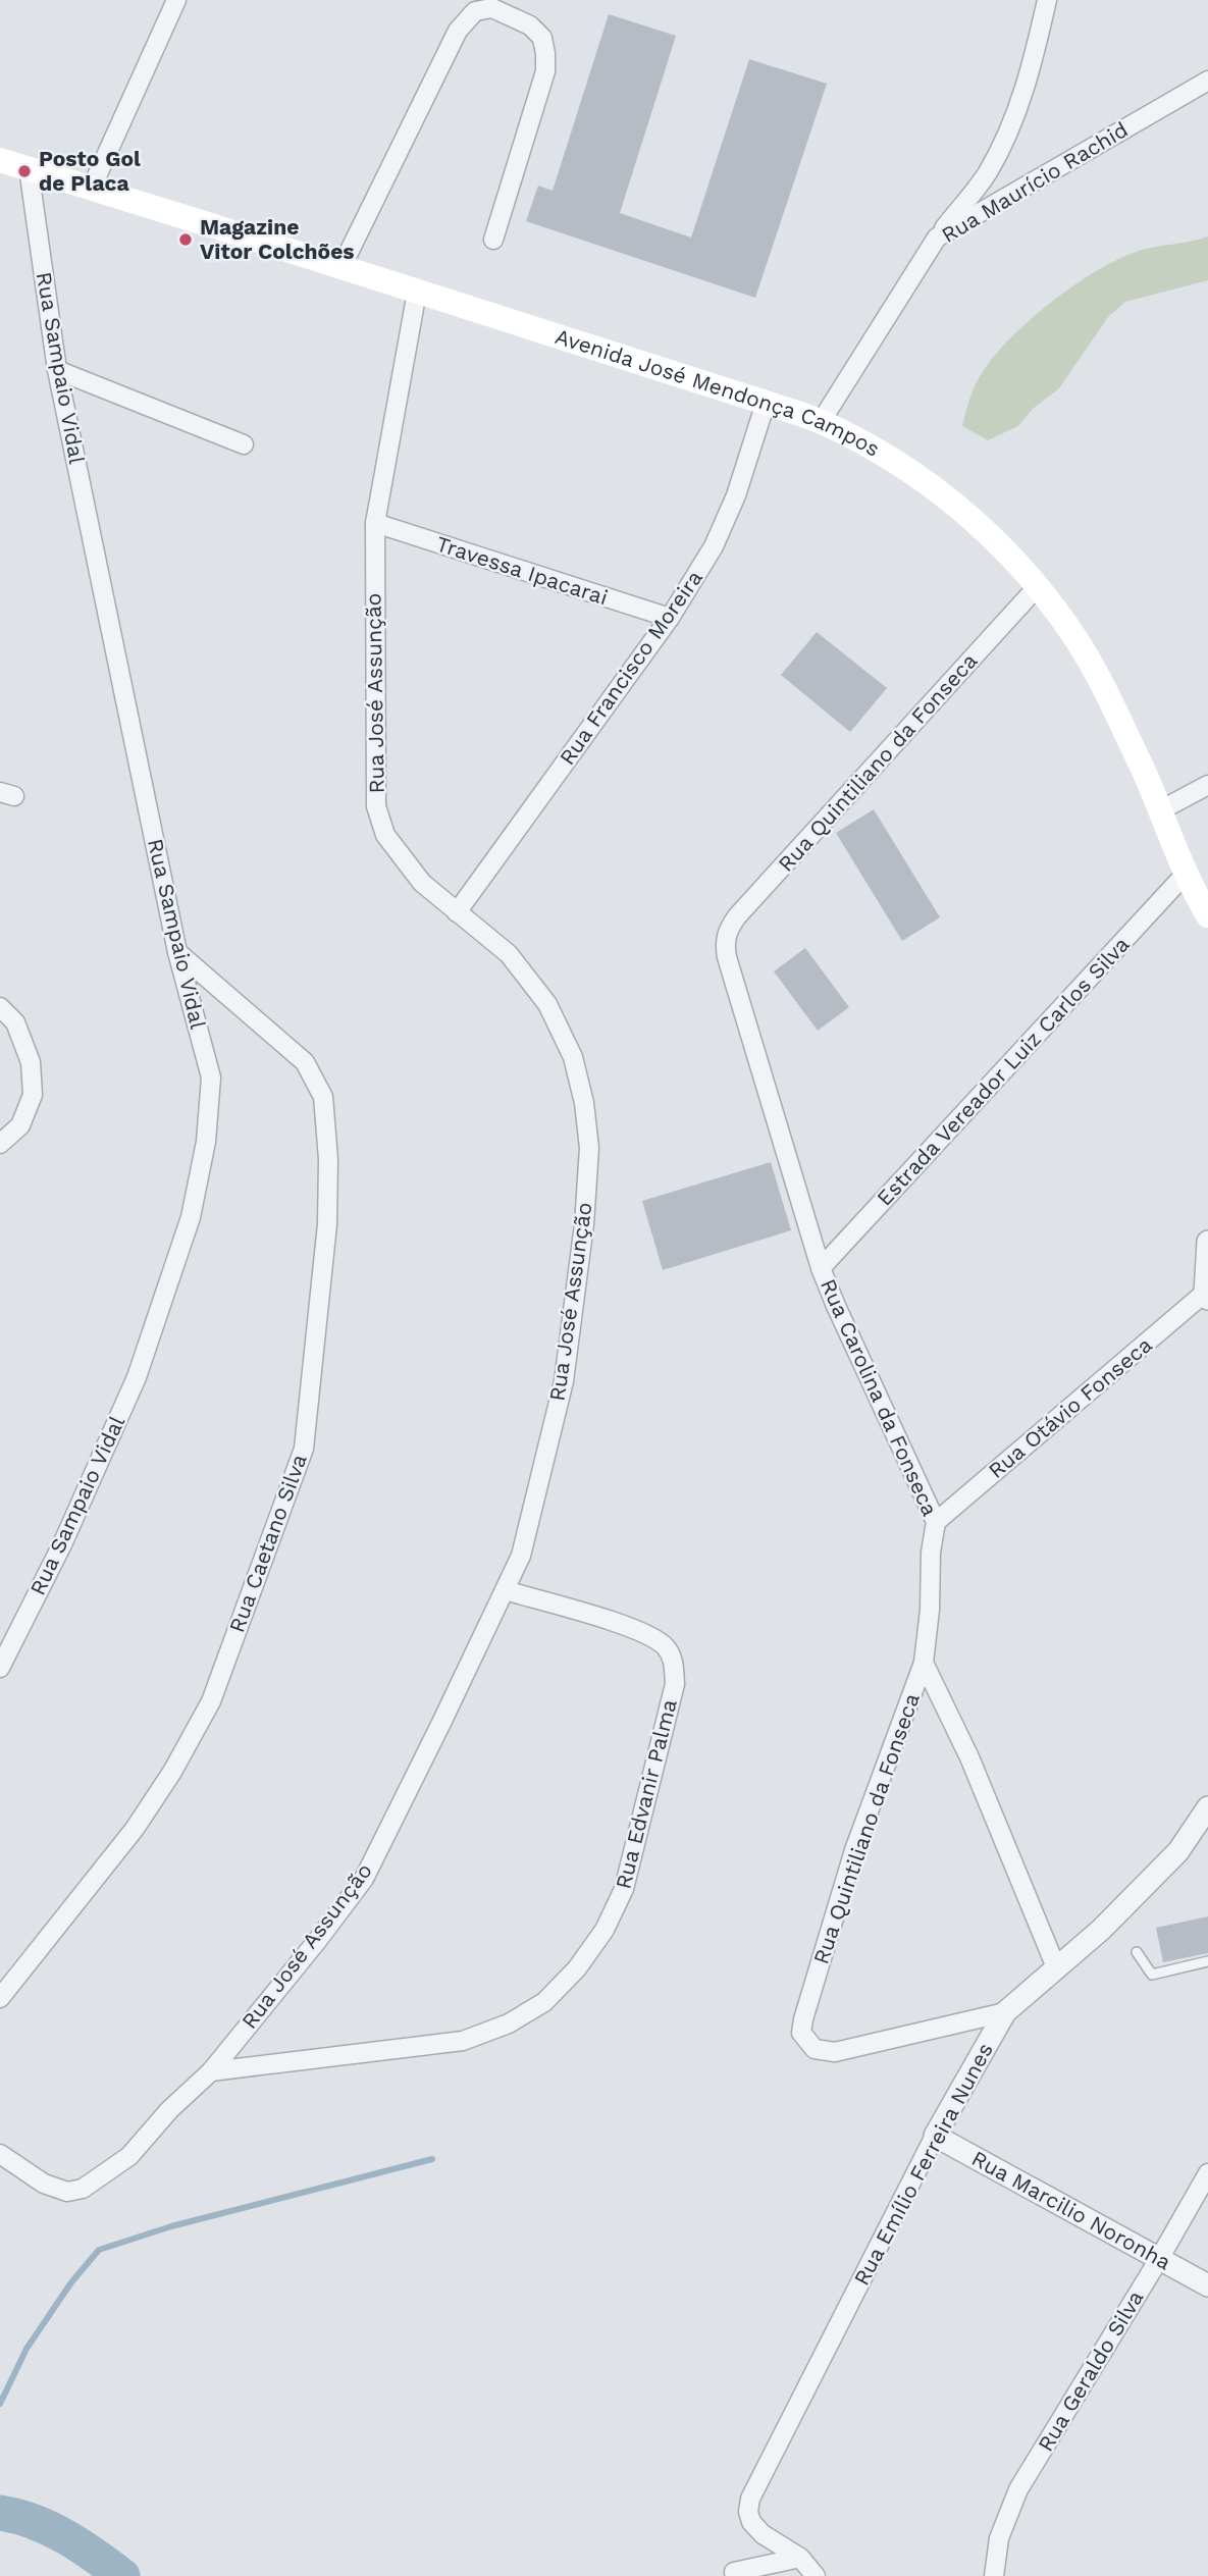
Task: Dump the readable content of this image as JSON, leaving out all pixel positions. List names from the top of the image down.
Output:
{
  "streets": {
    "main road": ["Avenida José Mendonça Campos"],
    "street": [
      "Rua Maurício Rachid",
      "Rua Sampaio Vidal",
      "Travessa Ipacarai",
      "Rua Francisco Moreira",
      "Rua José Assunção",
      "Rua Quintiliano da Fonseca",
      "Estrada Vereador Luiz Carlos Silva",
      "Rua Carolina da Fonseca",
      "Rua Otávio Fonseca",
      "Rua Caetano Silva",
      "Rua Edvanir Palma",
      "Rua Emílio Ferreira Nunes",
      "Rua Marcilio Noronha",
      "Rua Geraldo Silva"
    ]
  },
  "crossings": [
    ["Rua Maurício Rachid", "Avenida José Mendonça Campos"],
    ["Rua Sampaio Vidal", "Avenida José Mendonça Campos"],
    ["Rua Sampaio Vidal", "Rua Caetano Silva"],
    ["Avenida José Mendonça Campos", "Rua Francisco Moreira"],
    ["Avenida José Mendonça Campos", "Rua José Assunção"],
    ["Avenida José Mendonça Campos", "Rua Quintiliano da Fonseca"],
    ["Avenida José Mendonça Campos", "Estrada Vereador Luiz Carlos Silva"],
    ["Travessa Ipacarai", "Rua Francisco Moreira"],
    ["Travessa Ipacarai", "Rua José Assunção"],
    ["Rua Francisco Moreira", "Rua José Assunção"],
    ["Rua José Assunção", "Rua Edvanir Palma"],
    ["Rua Quintiliano da Fonseca", "Rua Carolina da Fonseca"],
    ["Rua Quintiliano da Fonseca", "Rua Emílio Ferreira Nunes"],
    ["Estrada Vereador Luiz Carlos Silva", "Rua Carolina da Fonseca"],
    ["Rua Carolina da Fonseca", "Rua Otávio Fonseca"],
    ["Rua Emílio Ferreira Nunes", "Rua Marcilio Noronha"],
    ["Rua Marcilio Noronha", "Rua Geraldo Silva"]
  ],
  "places": ["Posto Gol de Placa", "Magazine Vitor Colchões"]
}
